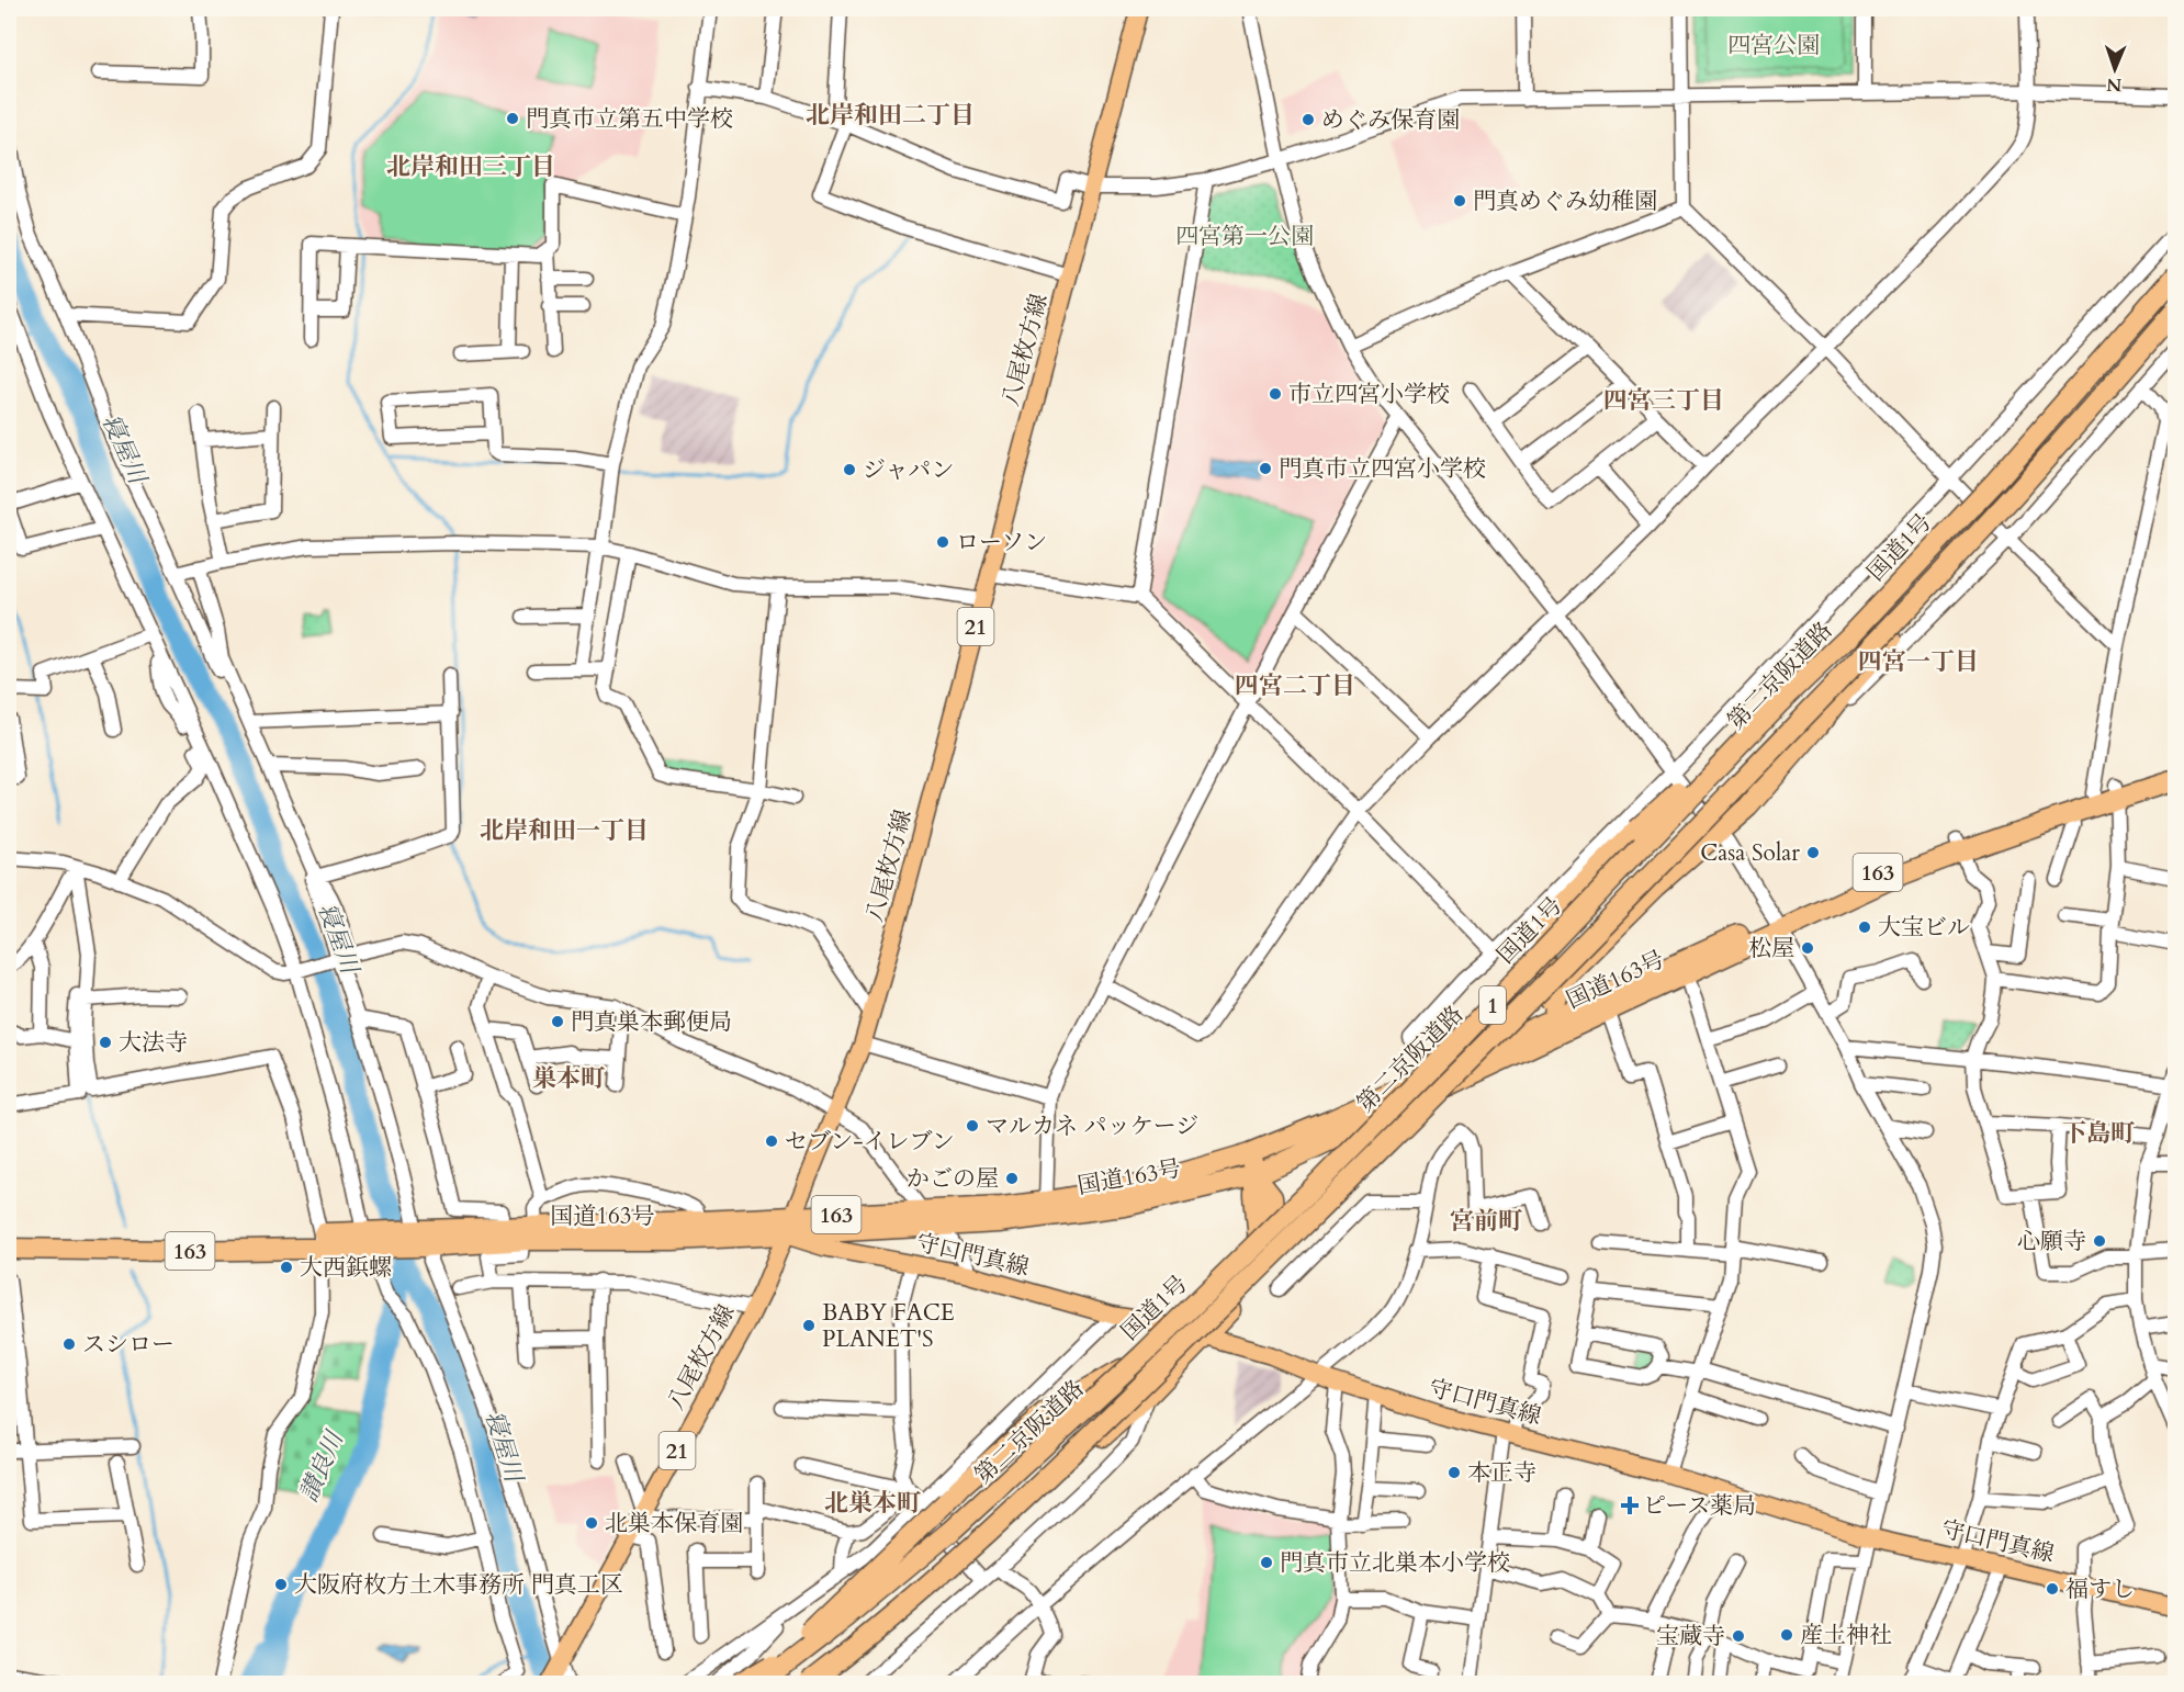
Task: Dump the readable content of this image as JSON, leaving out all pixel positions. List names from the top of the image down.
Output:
{
  "streets": {
    "highway": [
      "国道1号",
      "第二京阪道路",
      "163",
      "国道163号",
      "1"
    ],
    "main road": ["八尾枚方線", "21", "守口門真線"]
  },
  "crossings": [
    ["八尾枚方線", "国道163号"],
    ["国道1号", "第二京阪道路"],
    ["第二京阪道路", "1"],
    ["国道163号", "守口門真線"]
  ],
  "districts": [
    "北岸和田二丁目",
    "北岸和田三丁目",
    "四宮三丁目",
    "四宮一丁目",
    "四宮二丁目",
    "北岸和田一丁目",
    "巣本町",
    "下島町",
    "宮前町",
    "北巣本町"
  ],
  "water": ["寝屋川", "讃良川"],
  "parks": ["四宮公園", "四宮第一公園"],
  "places": {
    "other": [
      "門真市立第五中学校",
      "めぐみ保育園",
      "門真めぐみ幼稚園",
      "市立四宮小学校",
      "門真市立四宮小学校",
      "ジャパン",
      "ローソン",
      "Casa Solar",
      "大宝ビル",
      "松屋",
      "門真巣本郵便局",
      "大法寺",
      "マルカネ パッケージ",
      "セブン-イレブン",
      "かごの屋",
      "心願寺",
      "大西鋲螺",
      "BABY FACE PLANET'S",
      "スシロー",
      "本正寺",
      "北巣本保育園",
      "門真市立北巣本小学校",
      "大阪府枚方土木事務所 門真工区",
      "福すし",
      "産土神社",
      "宝蔵寺"
    ],
    "health": ["ピース薬局"]
  },
  "north": "bottom"
}
